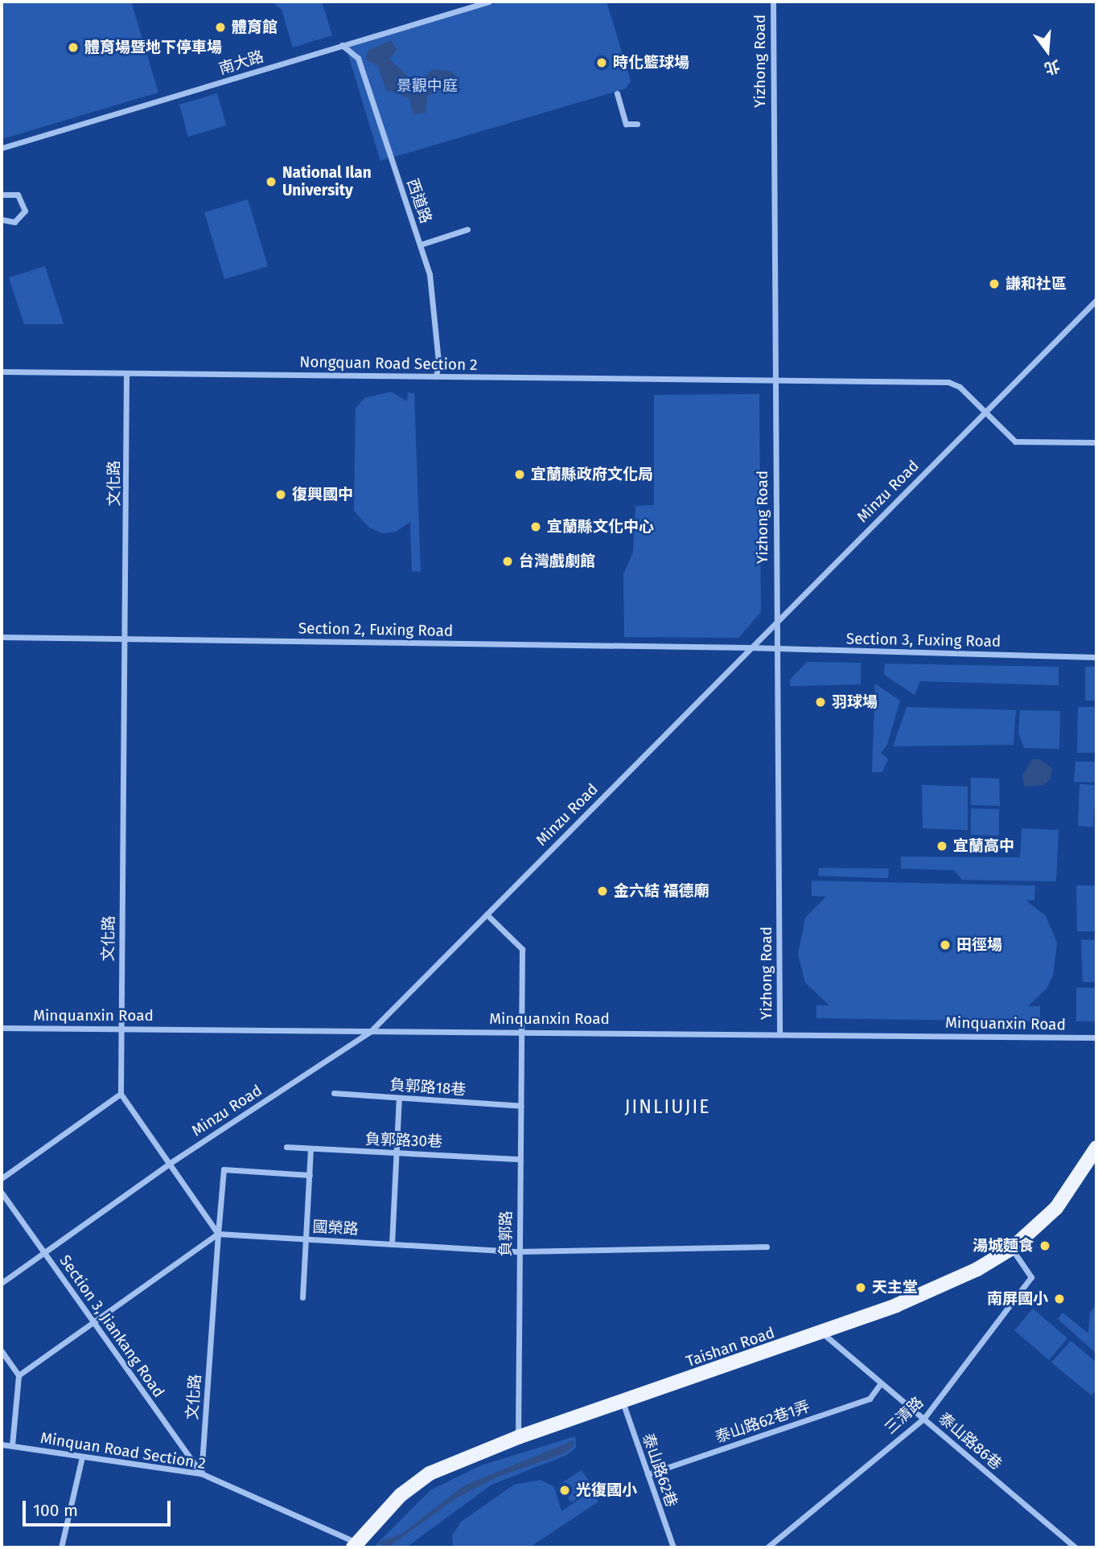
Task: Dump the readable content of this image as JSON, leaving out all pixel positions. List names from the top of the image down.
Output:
{
  "streets": {
    "main road": ["Taishan Road"],
    "street": [
      "Yizhong Road",
      "南大路",
      "西道路",
      "Nongquan Road Section 2",
      "文化路",
      "Minzu Road",
      "Section 2, Fuxing Road",
      "Section 3, Fuxing Road",
      "Minquanxin Road",
      "負郭路18巷",
      "負郭路30巷",
      "國榮路",
      "負郭路",
      "Section 3, Jiankang Road",
      "三清路",
      "泰山路62巷1弄",
      "泰山路86巷",
      "Minquan Road Section 2",
      "泰山路62巷"
    ]
  },
  "crossings": [
    ["Yizhong Road", "Nongquan Road Section 2"],
    ["Yizhong Road", "Minzu Road"],
    ["Yizhong Road", "Section 3, Fuxing Road"],
    ["Yizhong Road", "Minquanxin Road"],
    ["南大路", "西道路"],
    ["西道路", "Nongquan Road Section 2"],
    ["Nongquan Road Section 2", "文化路"],
    ["Nongquan Road Section 2", "Minzu Road"],
    ["文化路", "Section 2, Fuxing Road"],
    ["文化路", "Minquanxin Road"],
    ["文化路", "國榮路"],
    ["文化路", "Section 3, Jiankang Road"],
    ["文化路", "Minquan Road Section 2"],
    ["Minzu Road", "Section 2, Fuxing Road"],
    ["Minzu Road", "Section 3, Fuxing Road"],
    ["Minzu Road", "Minquanxin Road"],
    ["Minzu Road", "負郭路"],
    ["Minzu Road", "Section 3, Jiankang Road"],
    ["Section 2, Fuxing Road", "Section 3, Fuxing Road"],
    ["Minquanxin Road", "負郭路"],
    ["負郭路18巷", "負郭路"],
    ["負郭路30巷", "負郭路"],
    ["國榮路", "負郭路"],
    ["負郭路", "Taishan Road"],
    ["Section 3, Jiankang Road", "Minquan Road Section 2"],
    ["Taishan Road", "三清路"],
    ["Taishan Road", "泰山路86巷"],
    ["Taishan Road", "Minquan Road Section 2"],
    ["Taishan Road", "泰山路62巷"],
    ["三清路", "泰山路86巷"],
    ["泰山路62巷1弄", "泰山路86巷"],
    ["泰山路62巷1弄", "泰山路62巷"]
  ],
  "districts": ["JINLIUJIE"],
  "parks": ["景觀中庭"],
  "places": [
    "體育館",
    "體育場暨地下停車場",
    "時化籃球場",
    "National Ilan University",
    "謙和社區",
    "宜蘭縣政府文化局",
    "復興國中",
    "宜蘭縣文化中心",
    "台灣戲劇館",
    "羽球場",
    "宜蘭高中",
    "金六結 福德廟",
    "田徑場",
    "湯城麵食",
    "天主堂",
    "南屏國小",
    "光復國小"
  ],
  "scale_bar": "100 m",
  "north": "bottom"
}
